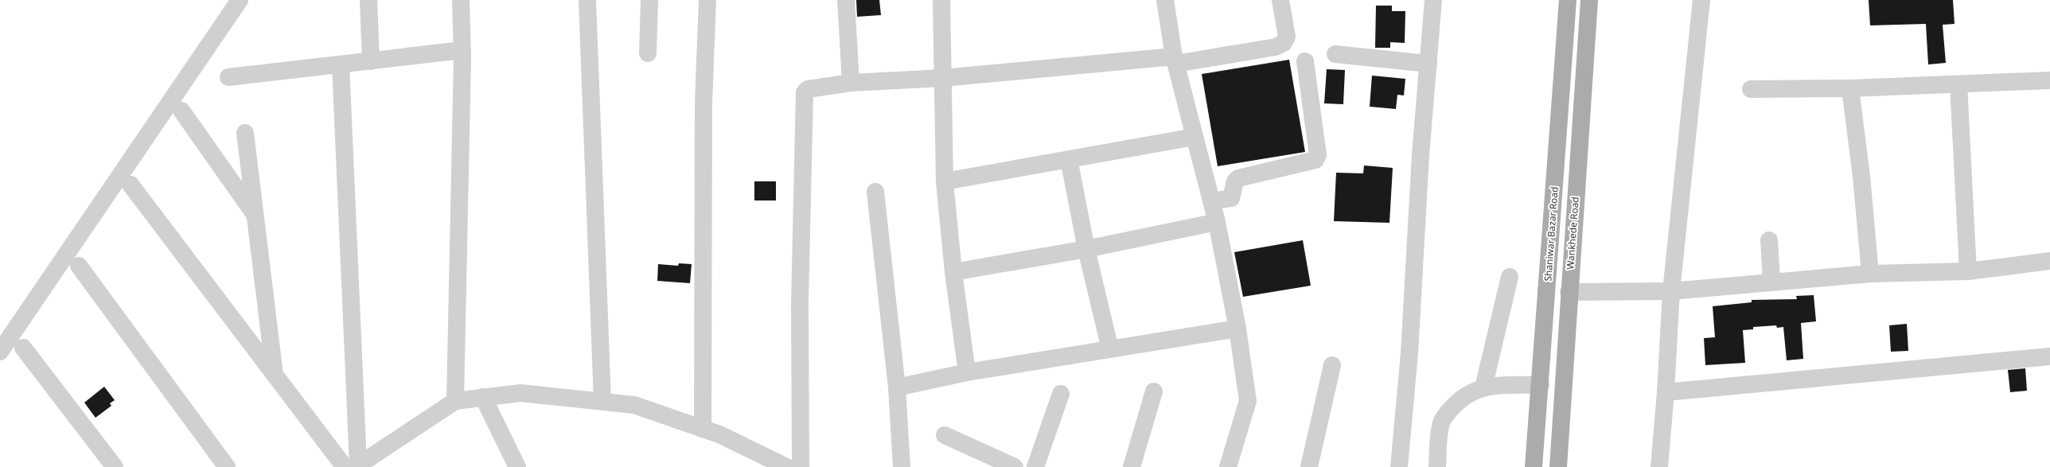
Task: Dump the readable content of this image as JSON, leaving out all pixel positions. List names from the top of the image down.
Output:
{
  "streets": {
    "main road": ["Wankhede Road", "Shaniwar Bazar Road"]
  }
}
